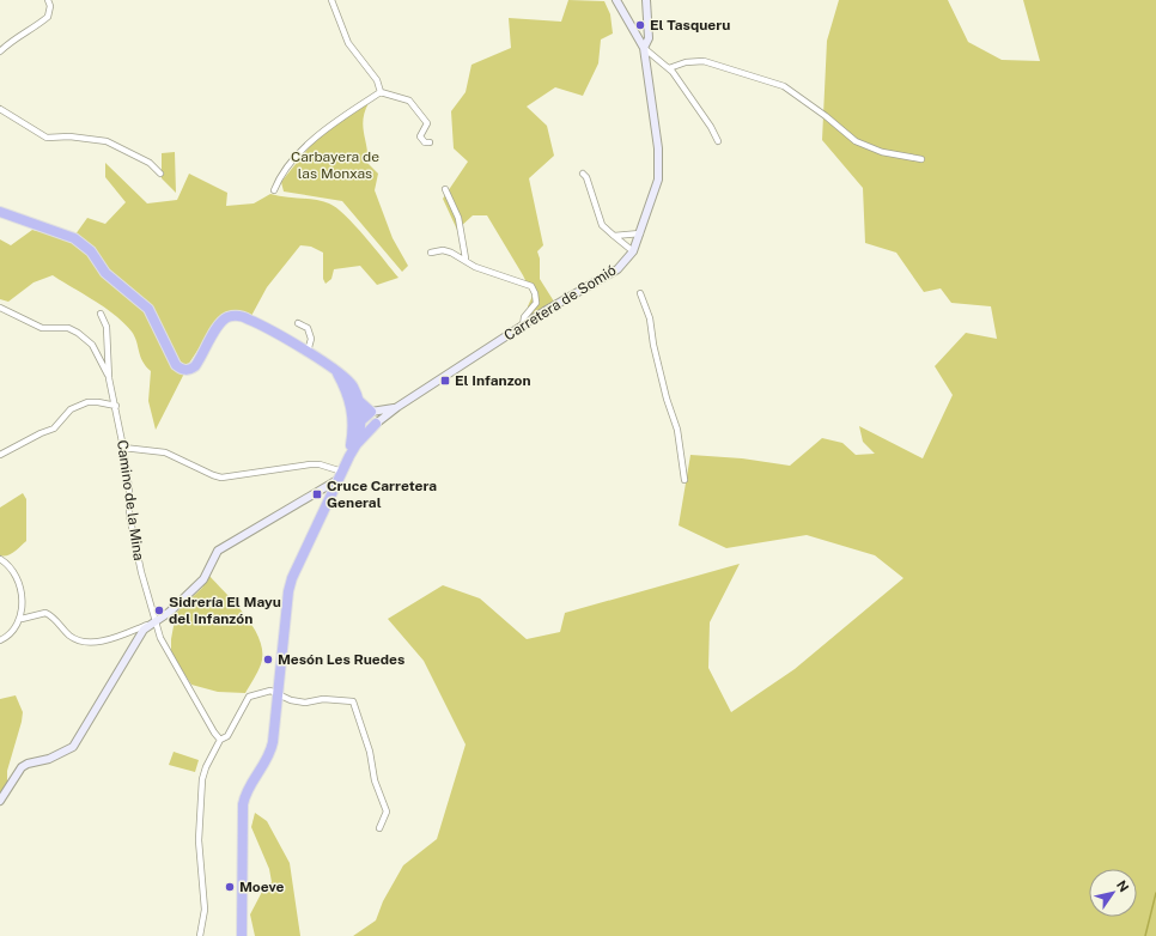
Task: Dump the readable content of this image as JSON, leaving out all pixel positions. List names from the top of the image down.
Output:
{
  "streets": {
    "street": ["Carretera de Somió", "Camino de la Mina"]
  },
  "parks": ["Carbayera de las Monxas"],
  "places": {
    "other": [
      "El Tasqueru",
      "Sidrería El Mayu del Infanzón",
      "Mesón Les Ruedes",
      "Moeve"
    ],
    "transit": ["El Infanzon", "Cruce Carretera General"]
  },
  "north": "top right"
}
